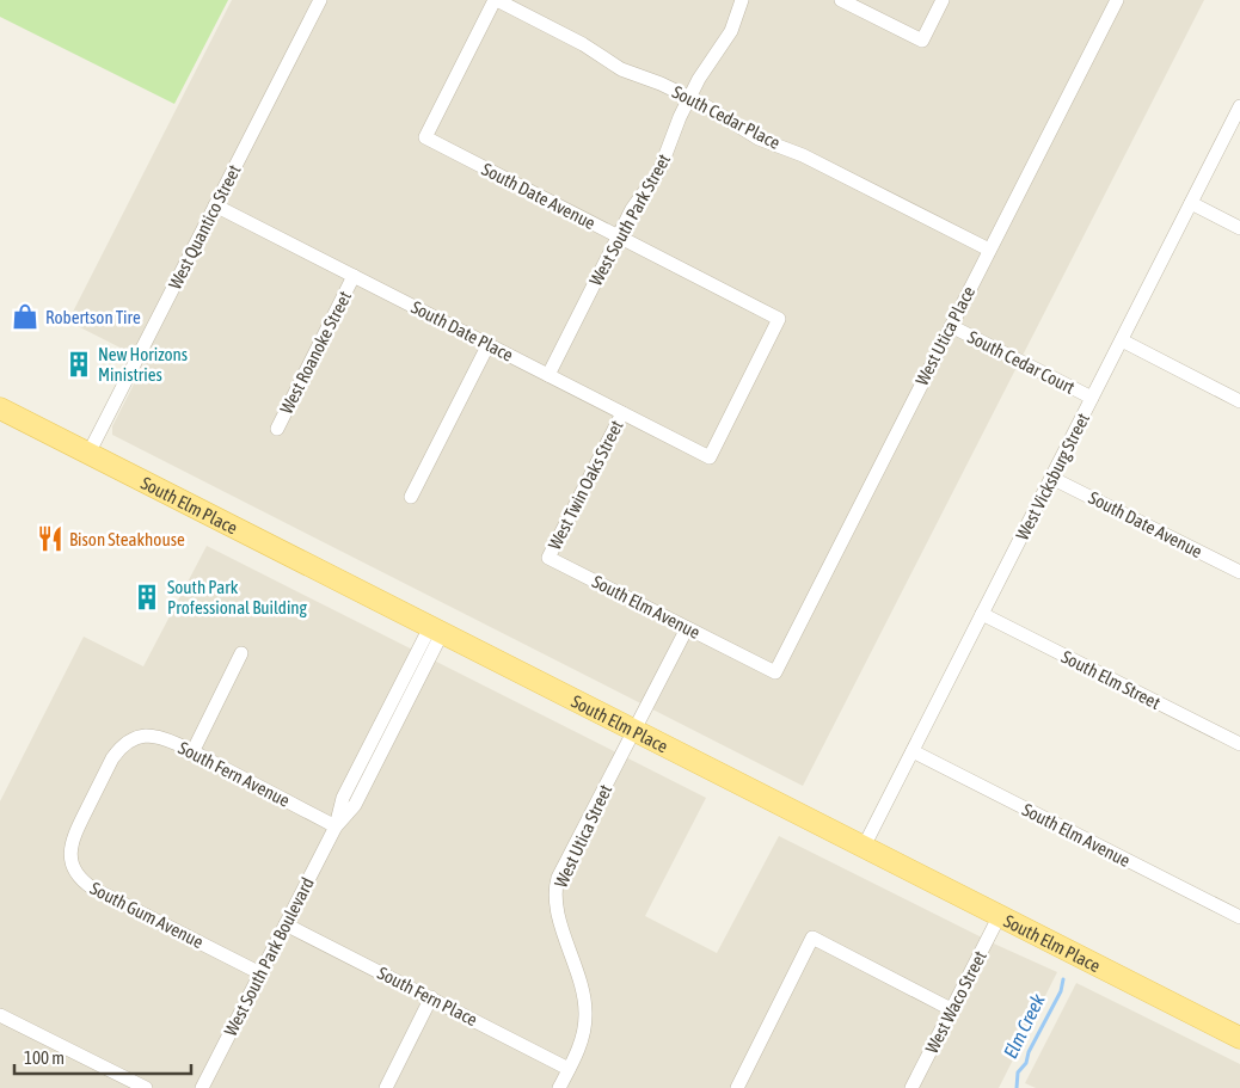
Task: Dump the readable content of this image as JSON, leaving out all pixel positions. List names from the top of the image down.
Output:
{
  "streets": {
    "main road": ["South Elm Place"],
    "street": [
      "South Cedar Place",
      "South Date Avenue",
      "West South Park Street",
      "West Quantico Street",
      "South Date Place",
      "West Utica Place",
      "West Roanoke Street",
      "South Cedar Court",
      "West Vicksburg Street",
      "West Twin Oaks Street",
      "South Elm Avenue",
      "South Elm Street",
      "South Fern Avenue",
      "West Utica Street",
      "South Gum Avenue",
      "West South Park Boulevard",
      "South Fern Place",
      "West Waco Street"
    ]
  },
  "crossings": [
    ["South Cedar Place", "South Date Avenue"],
    ["South Cedar Place", "West South Park Street"],
    ["South Cedar Place", "West Utica Place"],
    ["South Date Avenue", "West South Park Street"],
    ["South Date Avenue", "South Date Place"],
    ["South Date Avenue", "West Vicksburg Street"],
    ["West South Park Street", "South Date Place"],
    ["West Quantico Street", "South Date Place"],
    ["West Quantico Street", "South Elm Place"],
    ["South Date Place", "West Roanoke Street"],
    ["South Date Place", "West Twin Oaks Street"],
    ["West Utica Place", "South Cedar Court"],
    ["West Utica Place", "South Elm Avenue"],
    ["South Cedar Court", "West Vicksburg Street"],
    ["West Vicksburg Street", "South Elm Place"],
    ["West Vicksburg Street", "South Elm Avenue"],
    ["West Vicksburg Street", "South Elm Street"],
    ["West Twin Oaks Street", "South Elm Avenue"],
    ["South Elm Place", "West Utica Street"],
    ["South Elm Place", "West South Park Boulevard"],
    ["South Elm Place", "West Waco Street"],
    ["South Elm Avenue", "West Utica Street"],
    ["South Fern Avenue", "South Gum Avenue"],
    ["South Fern Avenue", "West South Park Boulevard"],
    ["West Utica Street", "South Fern Place"],
    ["South Gum Avenue", "West South Park Boulevard"],
    ["West South Park Boulevard", "South Fern Place"]
  ],
  "water": ["Elm Creek"],
  "places": {
    "shop": ["Robertson Tire"],
    "building": ["New Horizons Ministries", "South Park Professional Building"],
    "restaurant": ["Bison Steakhouse"]
  },
  "scale_bar": "100 m"
}
